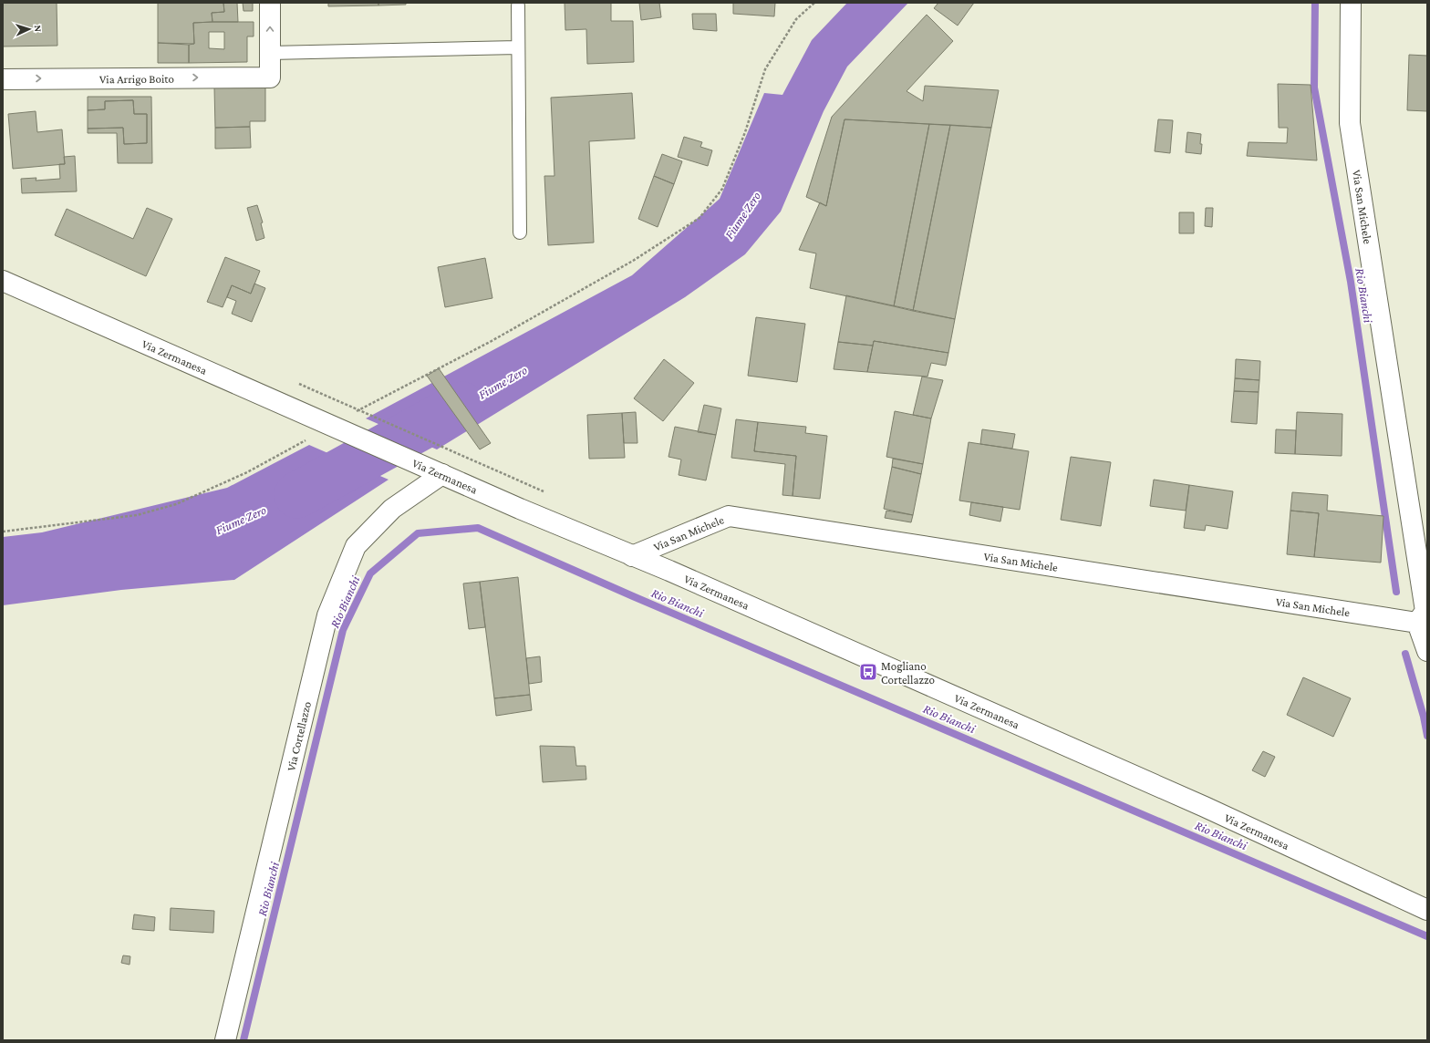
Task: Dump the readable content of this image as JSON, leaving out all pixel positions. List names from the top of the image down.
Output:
{
  "streets": {
    "street": [
      "Via Arrigo Boito",
      "Via San Michele",
      "Via Zermanesa",
      "Via Cortellazzo"
    ]
  },
  "crossings": [
    ["Via San Michele", "Via Zermanesa"],
    ["Via Zermanesa", "Via Cortellazzo"]
  ],
  "one_way": ["Via Arrigo Boito"],
  "water": ["Fiume Zero", "Rio Bianchi"],
  "places": {
    "bus stop": ["Mogliano Cortellazzo"]
  },
  "north": "right"
}
